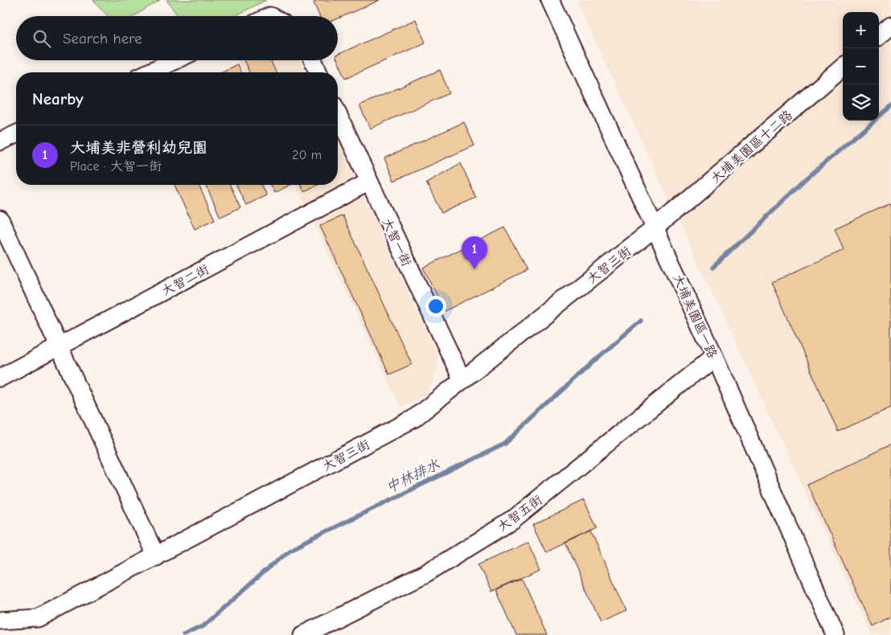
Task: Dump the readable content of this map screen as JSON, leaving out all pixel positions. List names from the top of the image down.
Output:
{
  "streets": {
    "street": [
      "大埔美園區十二路",
      "大智一街",
      "大智三街",
      "大智二街",
      "大埔美園區一路",
      "大智五街"
    ]
  },
  "crossings": [
    ["大埔美園區十二路", "大智三街"],
    ["大埔美園區十二路", "大埔美園區一路"],
    ["大智一街", "大智三街"],
    ["大智一街", "大智二街"],
    ["大智三街", "大埔美園區一路"],
    ["大埔美園區一路", "大智五街"]
  ],
  "water": ["中林排水"],
  "page": {
    "map_buttons": ["+", "−"],
    "search": "Search here",
    "heading": "Nearby",
    "list": [
      {
        "mark": "1",
        "name": "大埔美非營利幼兒園",
        "note": "Place · 大智一街",
        "value": "20 m"
      }
    ],
    "pins": "1"
  }
}
